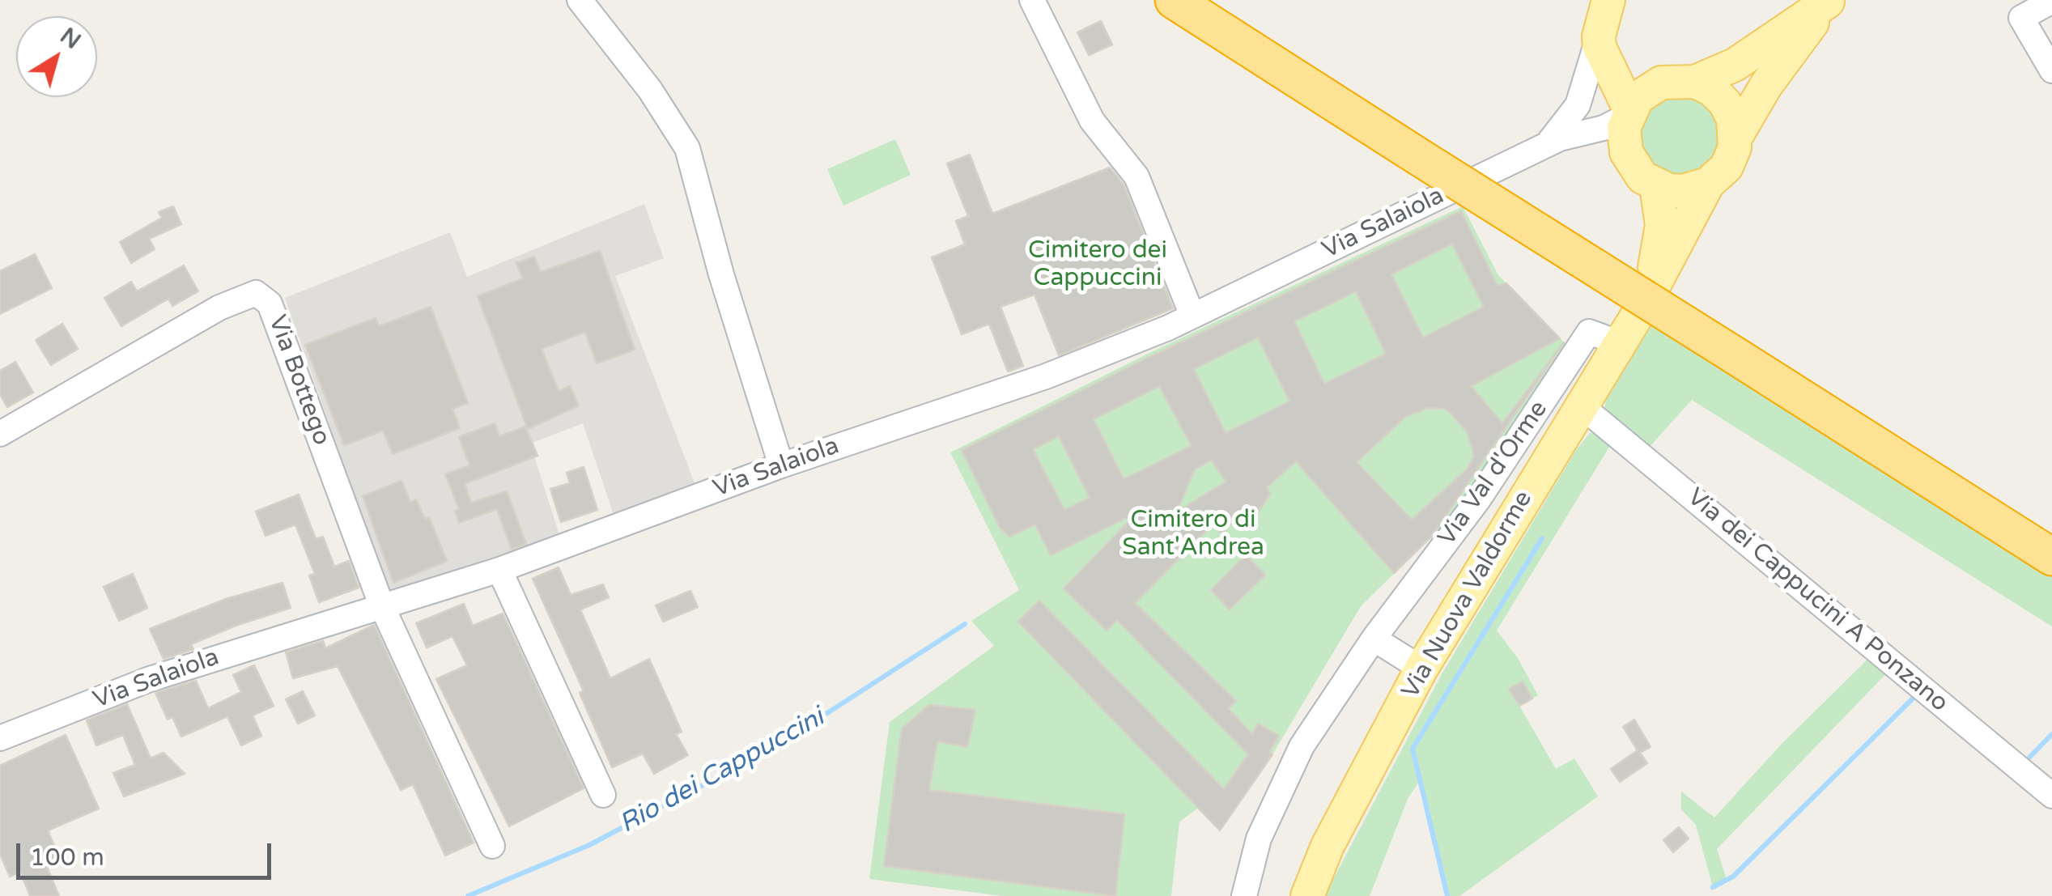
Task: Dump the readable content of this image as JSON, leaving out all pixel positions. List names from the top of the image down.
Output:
{
  "streets": {
    "main road": ["Via Nuova Valdorme"],
    "street": [
      "Via Salaiola",
      "Via Bottego",
      "Via Val d'Orme",
      "Via dei Cappucini A Ponzano"
    ]
  },
  "crossings": [
    ["Via Salaiola", "Via Bottego"],
    ["Via Salaiola", "Via Nuova Valdorme"],
    ["Via Val d'Orme", "Via Nuova Valdorme"],
    ["Via Nuova Valdorme", "Via dei Cappucini A Ponzano"]
  ],
  "water": ["Rio dei Cappuccini"],
  "parks": ["Cimitero dei Cappuccini", "Cimitero di Sant'Andrea"],
  "scale_bar": "100 m",
  "north": "top right"
}
